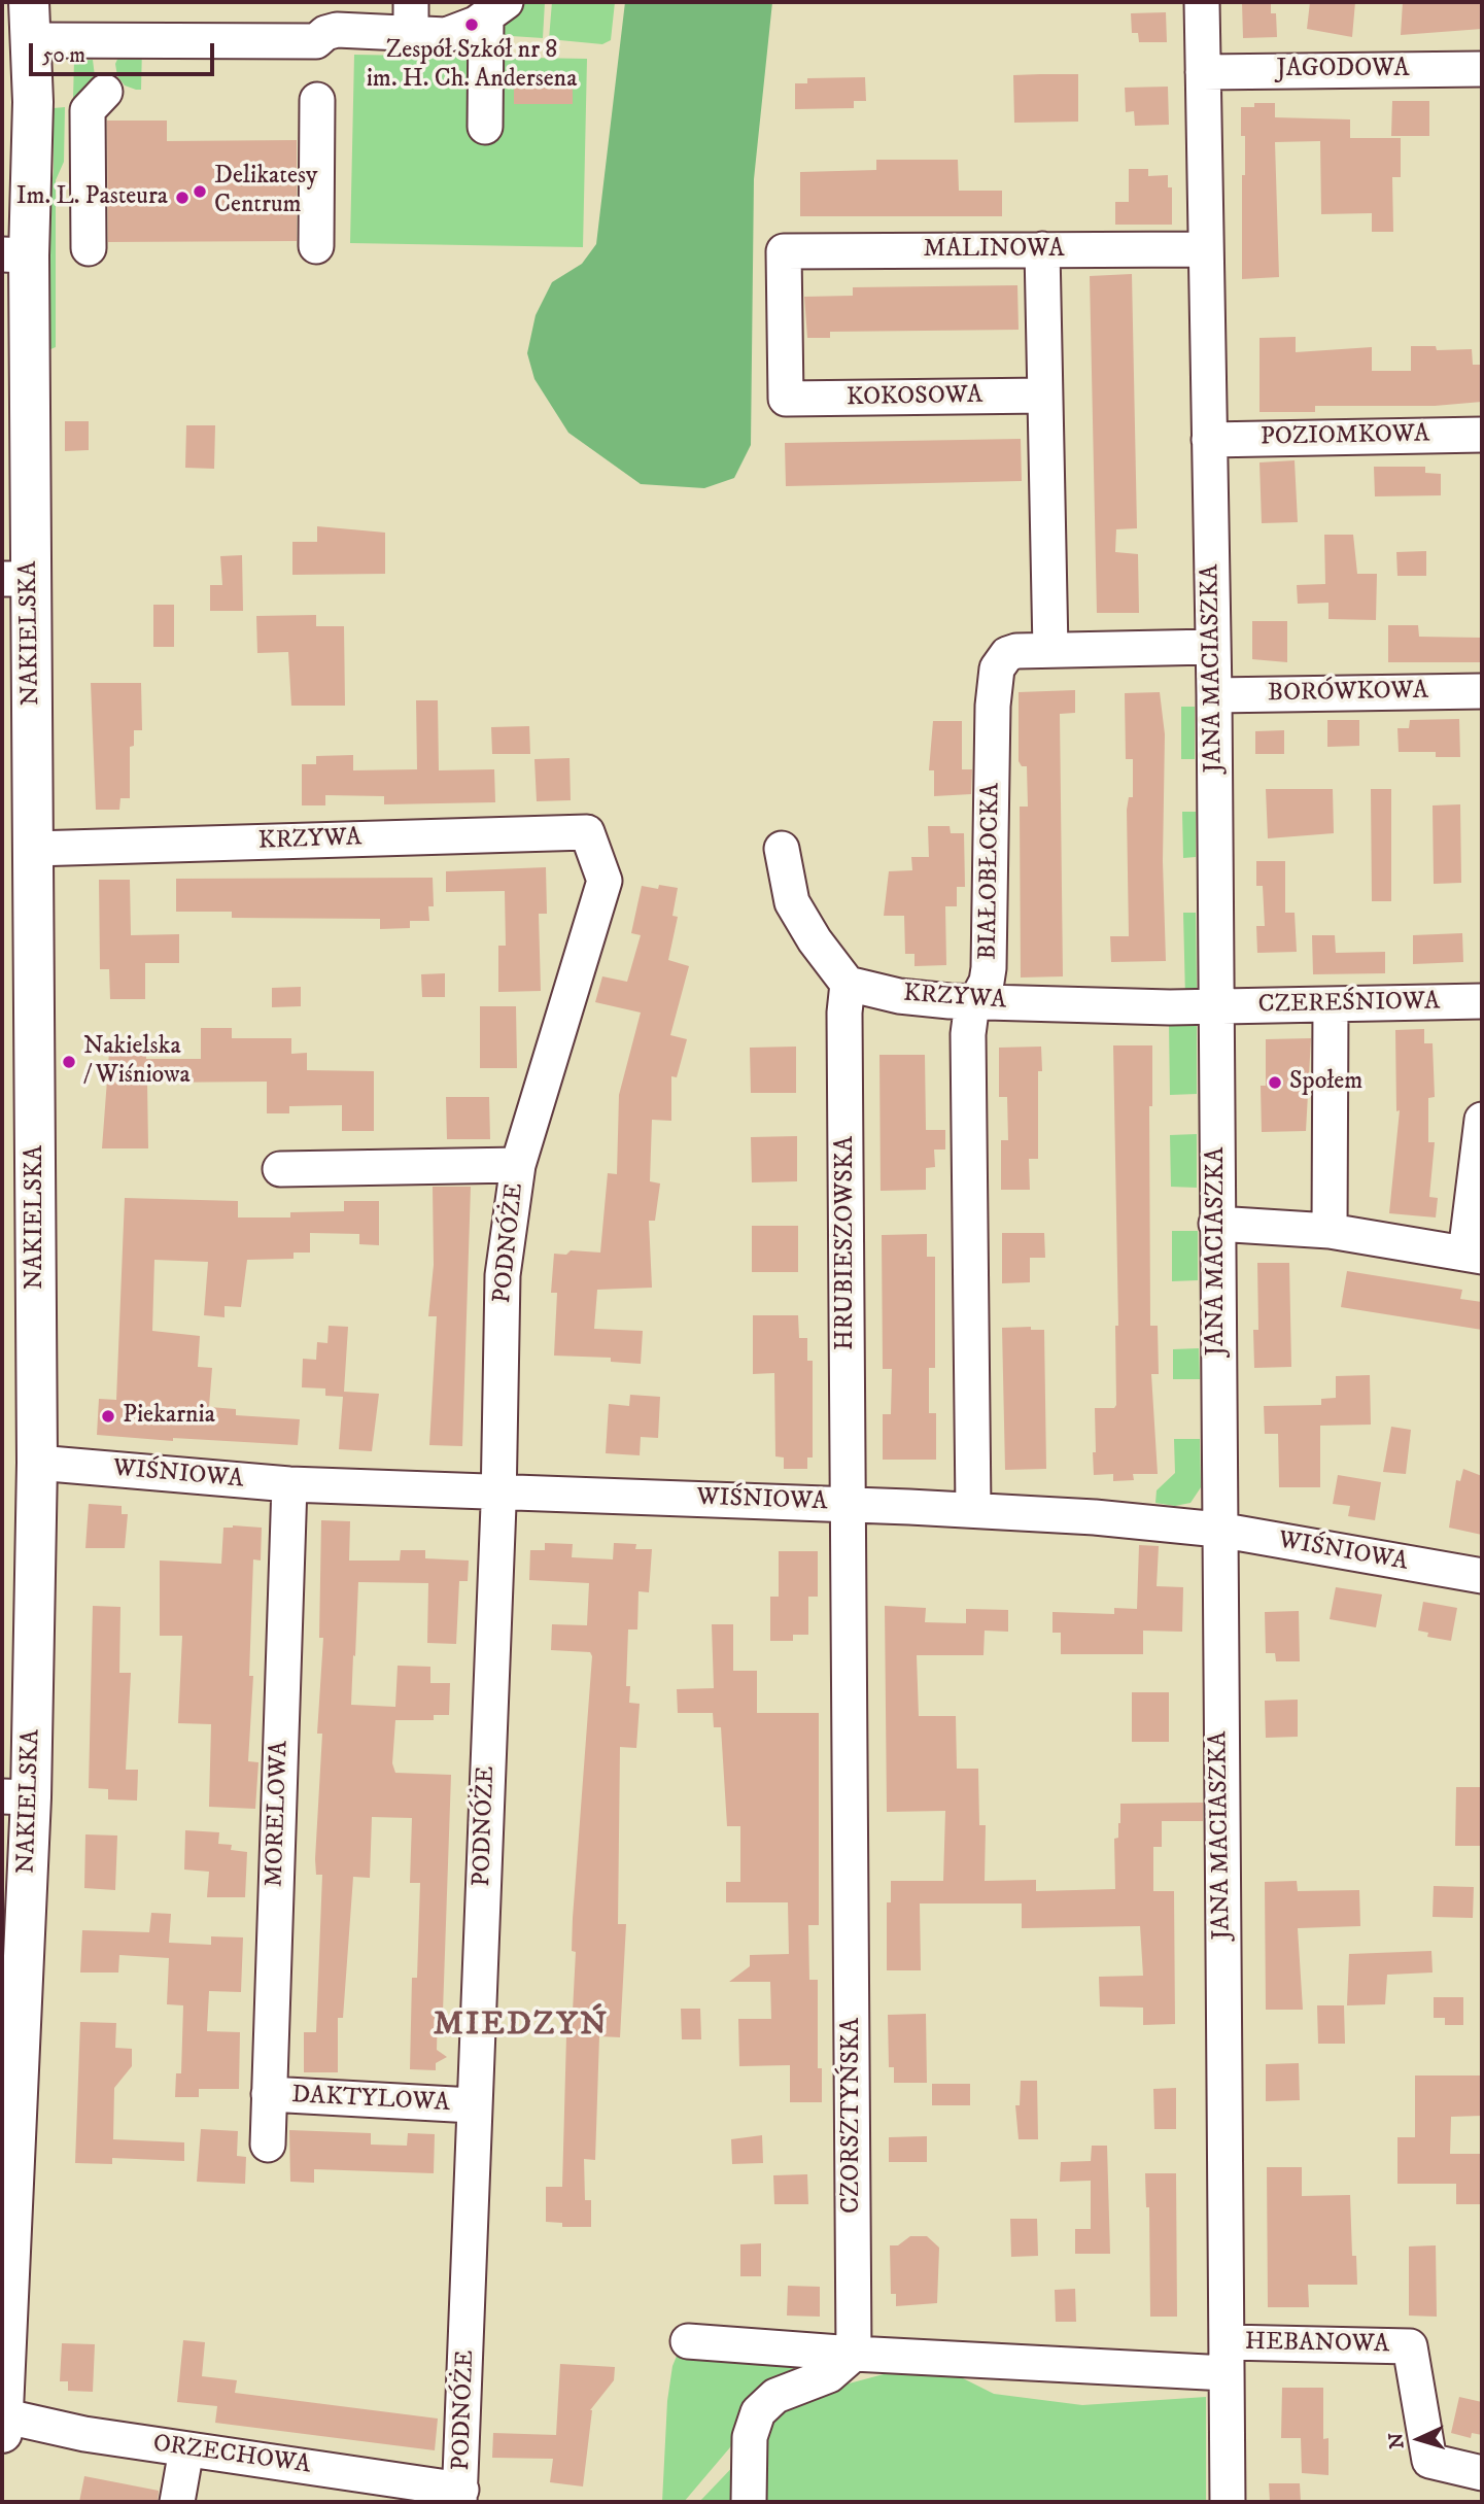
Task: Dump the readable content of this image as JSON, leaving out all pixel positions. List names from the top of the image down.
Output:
{
  "streets": {
    "main road": ["NAKIELSKA"],
    "street": [
      "JAGODOWA",
      "MALINOWA",
      "KOKOSOWA",
      "POZIOMKOWA",
      "JANA MACIASZKA",
      "BORÓWKOWA",
      "KRZYWA",
      "BIAŁOBŁOCKA",
      "CZEREŚNIOWA",
      "PODNÓŻE",
      "HRUBIESZOWSKA",
      "WIŚNIOWA",
      "MORELOWA",
      "DAKTYLOWA",
      "CZORSZTYŃSKA",
      "HEBANOWA",
      "ORZECHOWA"
    ]
  },
  "crossings": [
    ["JAGODOWA", "JANA MACIASZKA"],
    ["MALINOWA", "KOKOSOWA"],
    ["MALINOWA", "JANA MACIASZKA"],
    ["POZIOMKOWA", "JANA MACIASZKA"],
    ["NAKIELSKA", "KRZYWA"],
    ["NAKIELSKA", "WIŚNIOWA"],
    ["NAKIELSKA", "ORZECHOWA"],
    ["JANA MACIASZKA", "BORÓWKOWA"],
    ["JANA MACIASZKA", "KRZYWA"],
    ["JANA MACIASZKA", "BIAŁOBŁOCKA"],
    ["JANA MACIASZKA", "CZEREŚNIOWA"],
    ["JANA MACIASZKA", "WIŚNIOWA"],
    ["JANA MACIASZKA", "HEBANOWA"],
    ["KRZYWA", "BIAŁOBŁOCKA"],
    ["KRZYWA", "CZEREŚNIOWA"],
    ["KRZYWA", "PODNÓŻE"],
    ["KRZYWA", "HRUBIESZOWSKA"],
    ["BIAŁOBŁOCKA", "WIŚNIOWA"],
    ["PODNÓŻE", "WIŚNIOWA"],
    ["PODNÓŻE", "DAKTYLOWA"],
    ["PODNÓŻE", "ORZECHOWA"],
    ["HRUBIESZOWSKA", "WIŚNIOWA"],
    ["HRUBIESZOWSKA", "CZORSZTYŃSKA"],
    ["WIŚNIOWA", "MORELOWA"],
    ["WIŚNIOWA", "CZORSZTYŃSKA"],
    ["MORELOWA", "DAKTYLOWA"]
  ],
  "districts": ["MIEDZYŃ"],
  "places": [
    "Zespół Szkół nr 8 im. H. Ch. Andersena",
    "Delikatesy Centrum",
    "Im. L. Pasteura",
    "Nakielska / Wiśniowa",
    "Społem",
    "Piekarnia"
  ],
  "scale_bar": "50 m",
  "north": "left"
}
